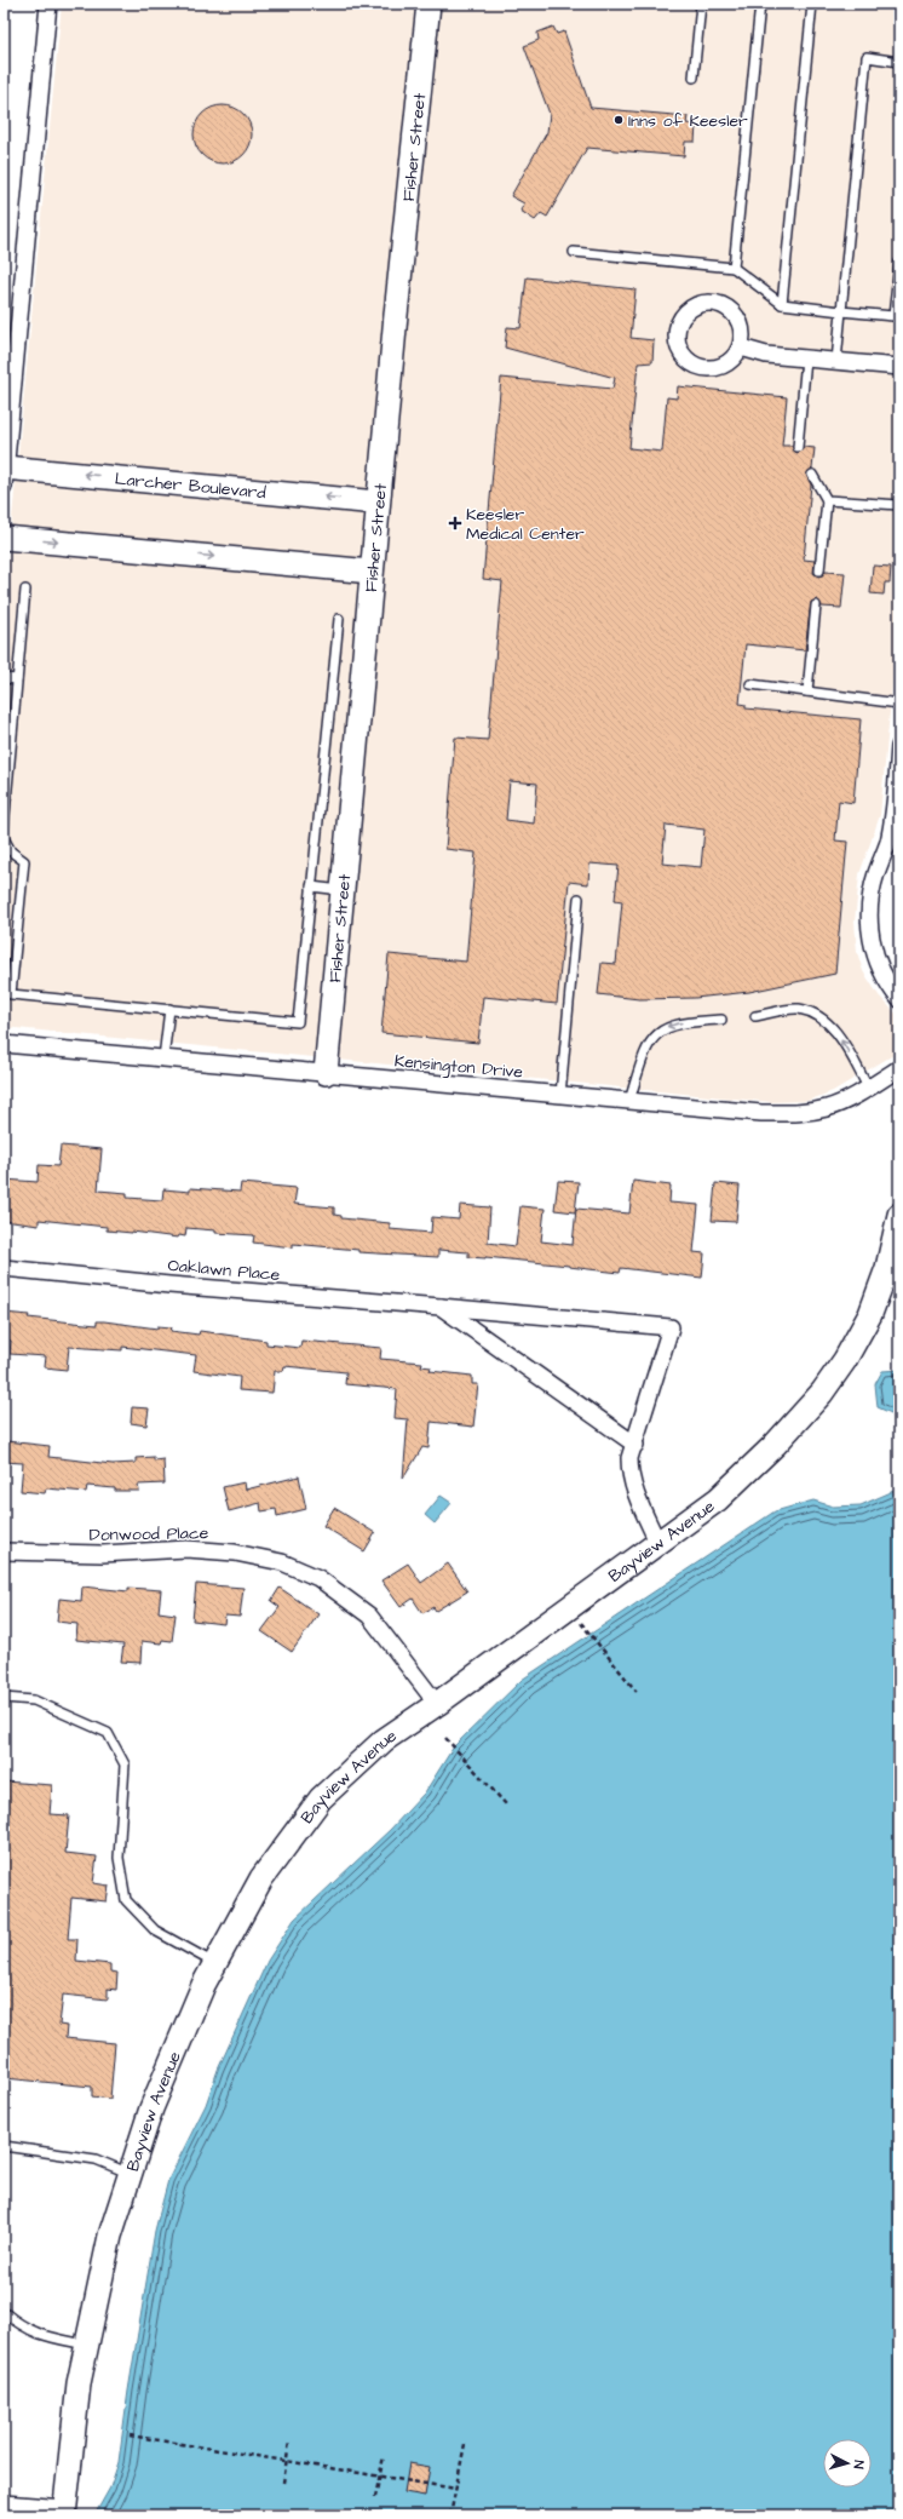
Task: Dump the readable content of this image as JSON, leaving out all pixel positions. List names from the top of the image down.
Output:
{
  "streets": {
    "street": [
      "Fisher Street",
      "Larcher Boulevard",
      "Kensington Drive",
      "Oaklawn Place",
      "Donwood Place",
      "Bayview Avenue"
    ]
  },
  "crossings": [
    ["Fisher Street", "Larcher Boulevard"],
    ["Fisher Street", "Kensington Drive"],
    ["Oaklawn Place", "Bayview Avenue"],
    ["Donwood Place", "Bayview Avenue"]
  ],
  "places": {
    "other": ["Inns of Keesler"],
    "health": ["Keesler Medical Center"]
  },
  "north": "right"
}
